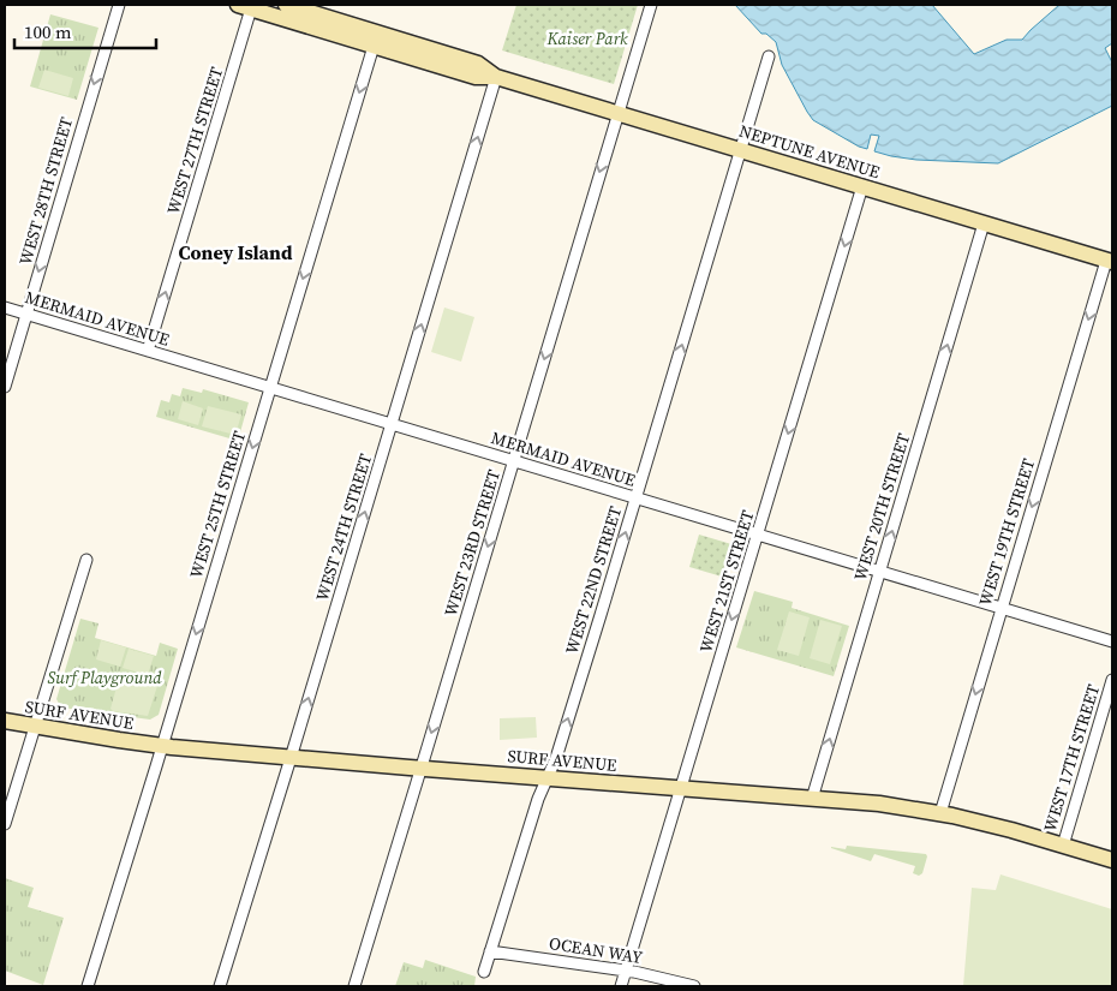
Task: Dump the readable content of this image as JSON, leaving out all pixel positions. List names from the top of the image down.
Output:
{
  "streets": {
    "main road": ["NEPTUNE AVENUE", "SURF AVENUE"],
    "street": [
      "WEST 27TH STREET",
      "WEST 28TH STREET",
      "MERMAID AVENUE",
      "WEST 25TH STREET",
      "WEST 20TH STREET",
      "WEST 24TH STREET",
      "WEST 19TH STREET",
      "WEST 23RD STREET",
      "WEST 22ND STREET",
      "WEST 21ST STREET",
      "WEST 17TH STREET",
      "OCEAN WAY"
    ]
  },
  "crossings": [
    ["WEST 27TH STREET", "NEPTUNE AVENUE"],
    ["WEST 27TH STREET", "MERMAID AVENUE"],
    ["NEPTUNE AVENUE", "WEST 25TH STREET"],
    ["NEPTUNE AVENUE", "WEST 20TH STREET"],
    ["NEPTUNE AVENUE", "WEST 24TH STREET"],
    ["NEPTUNE AVENUE", "WEST 19TH STREET"],
    ["NEPTUNE AVENUE", "WEST 23RD STREET"],
    ["NEPTUNE AVENUE", "WEST 22ND STREET"],
    ["NEPTUNE AVENUE", "WEST 21ST STREET"],
    ["WEST 28TH STREET", "MERMAID AVENUE"],
    ["MERMAID AVENUE", "WEST 25TH STREET"],
    ["MERMAID AVENUE", "WEST 20TH STREET"],
    ["MERMAID AVENUE", "WEST 24TH STREET"],
    ["MERMAID AVENUE", "WEST 19TH STREET"],
    ["MERMAID AVENUE", "WEST 23RD STREET"],
    ["MERMAID AVENUE", "WEST 22ND STREET"],
    ["MERMAID AVENUE", "WEST 21ST STREET"],
    ["WEST 25TH STREET", "SURF AVENUE"],
    ["WEST 20TH STREET", "SURF AVENUE"],
    ["WEST 24TH STREET", "SURF AVENUE"],
    ["WEST 19TH STREET", "SURF AVENUE"],
    ["WEST 23RD STREET", "SURF AVENUE"],
    ["WEST 22ND STREET", "SURF AVENUE"],
    ["WEST 22ND STREET", "OCEAN WAY"],
    ["WEST 21ST STREET", "SURF AVENUE"],
    ["WEST 21ST STREET", "OCEAN WAY"],
    ["SURF AVENUE", "WEST 17TH STREET"]
  ],
  "one_way": [
    "WEST 27TH STREET",
    "WEST 28TH STREET",
    "WEST 25TH STREET",
    "WEST 20TH STREET",
    "WEST 24TH STREET",
    "WEST 19TH STREET",
    "WEST 23RD STREET",
    "WEST 22ND STREET",
    "WEST 21ST STREET"
  ],
  "districts": ["Coney Island"],
  "parks": ["Kaiser Park", "Surf Playground"],
  "scale_bar": "100 m"
}
